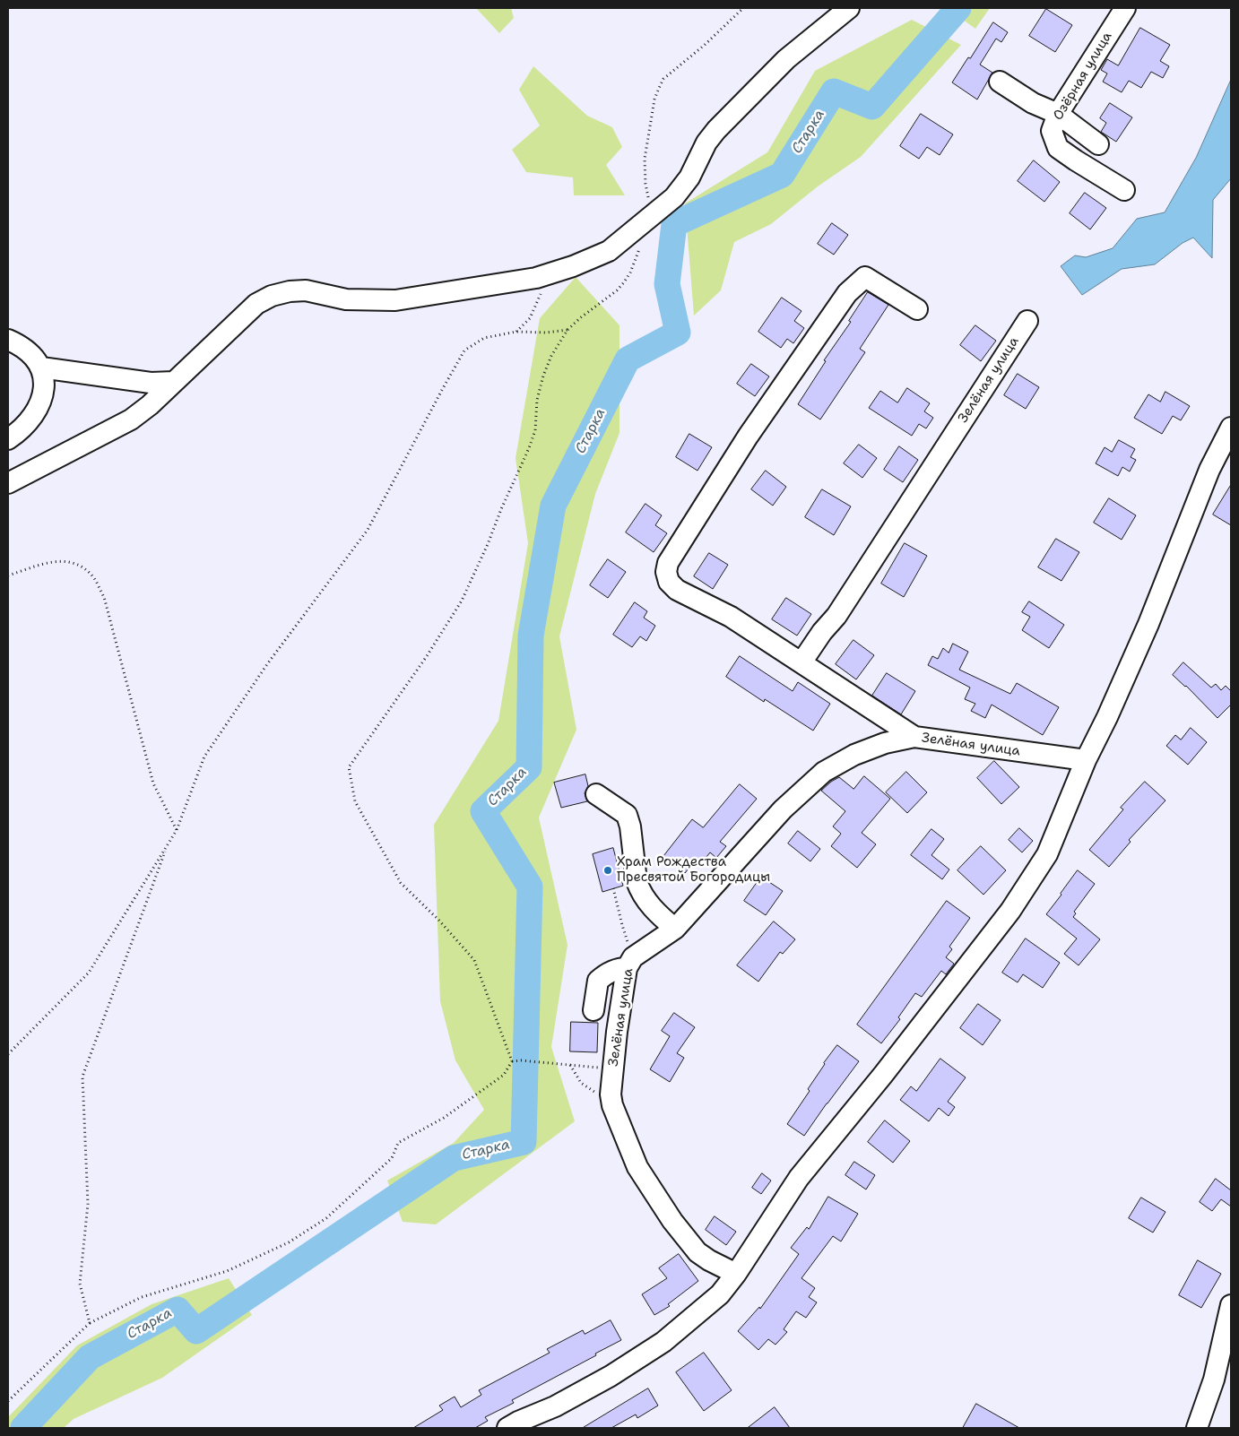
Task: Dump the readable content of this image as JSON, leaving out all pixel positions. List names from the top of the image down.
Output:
{
  "streets": {
    "street": ["Озёрная улица", "Зелёная улица"]
  },
  "water": ["Старка"],
  "places": ["Храм Рождества Пресвятой Богородицы"]
}
